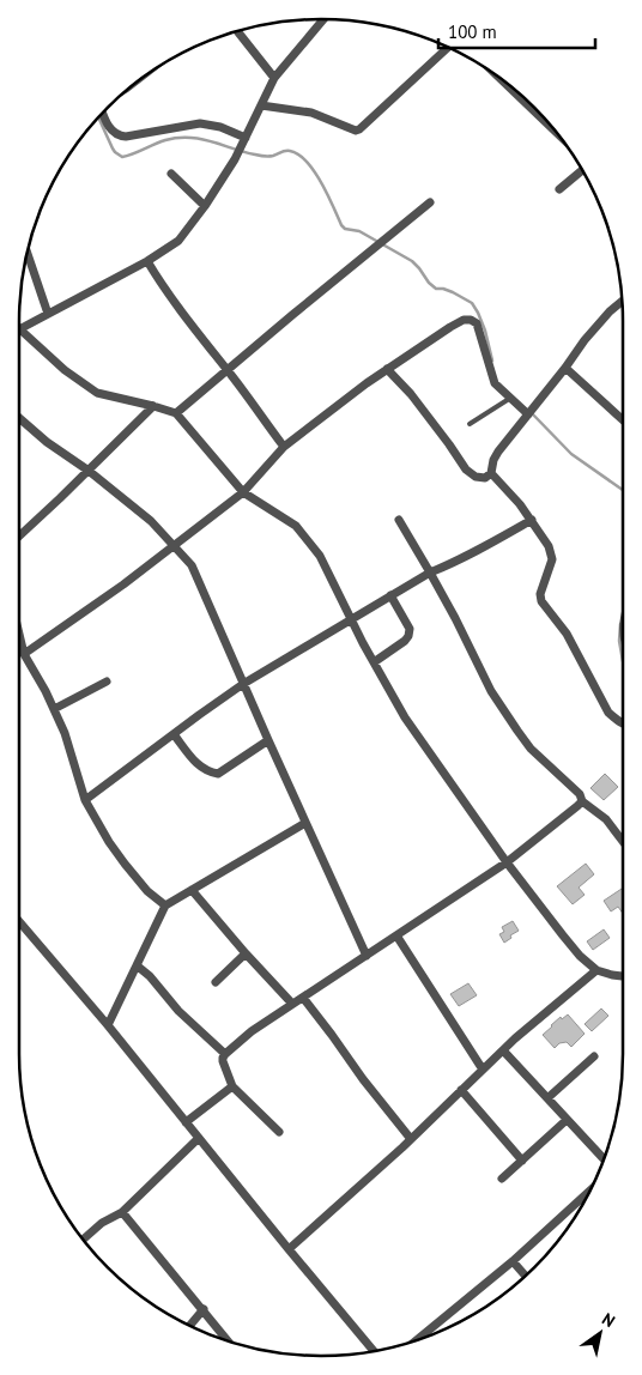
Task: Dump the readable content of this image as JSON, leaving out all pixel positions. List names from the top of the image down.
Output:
{
  "scale_bar": "100 m",
  "north": "top right"
}
